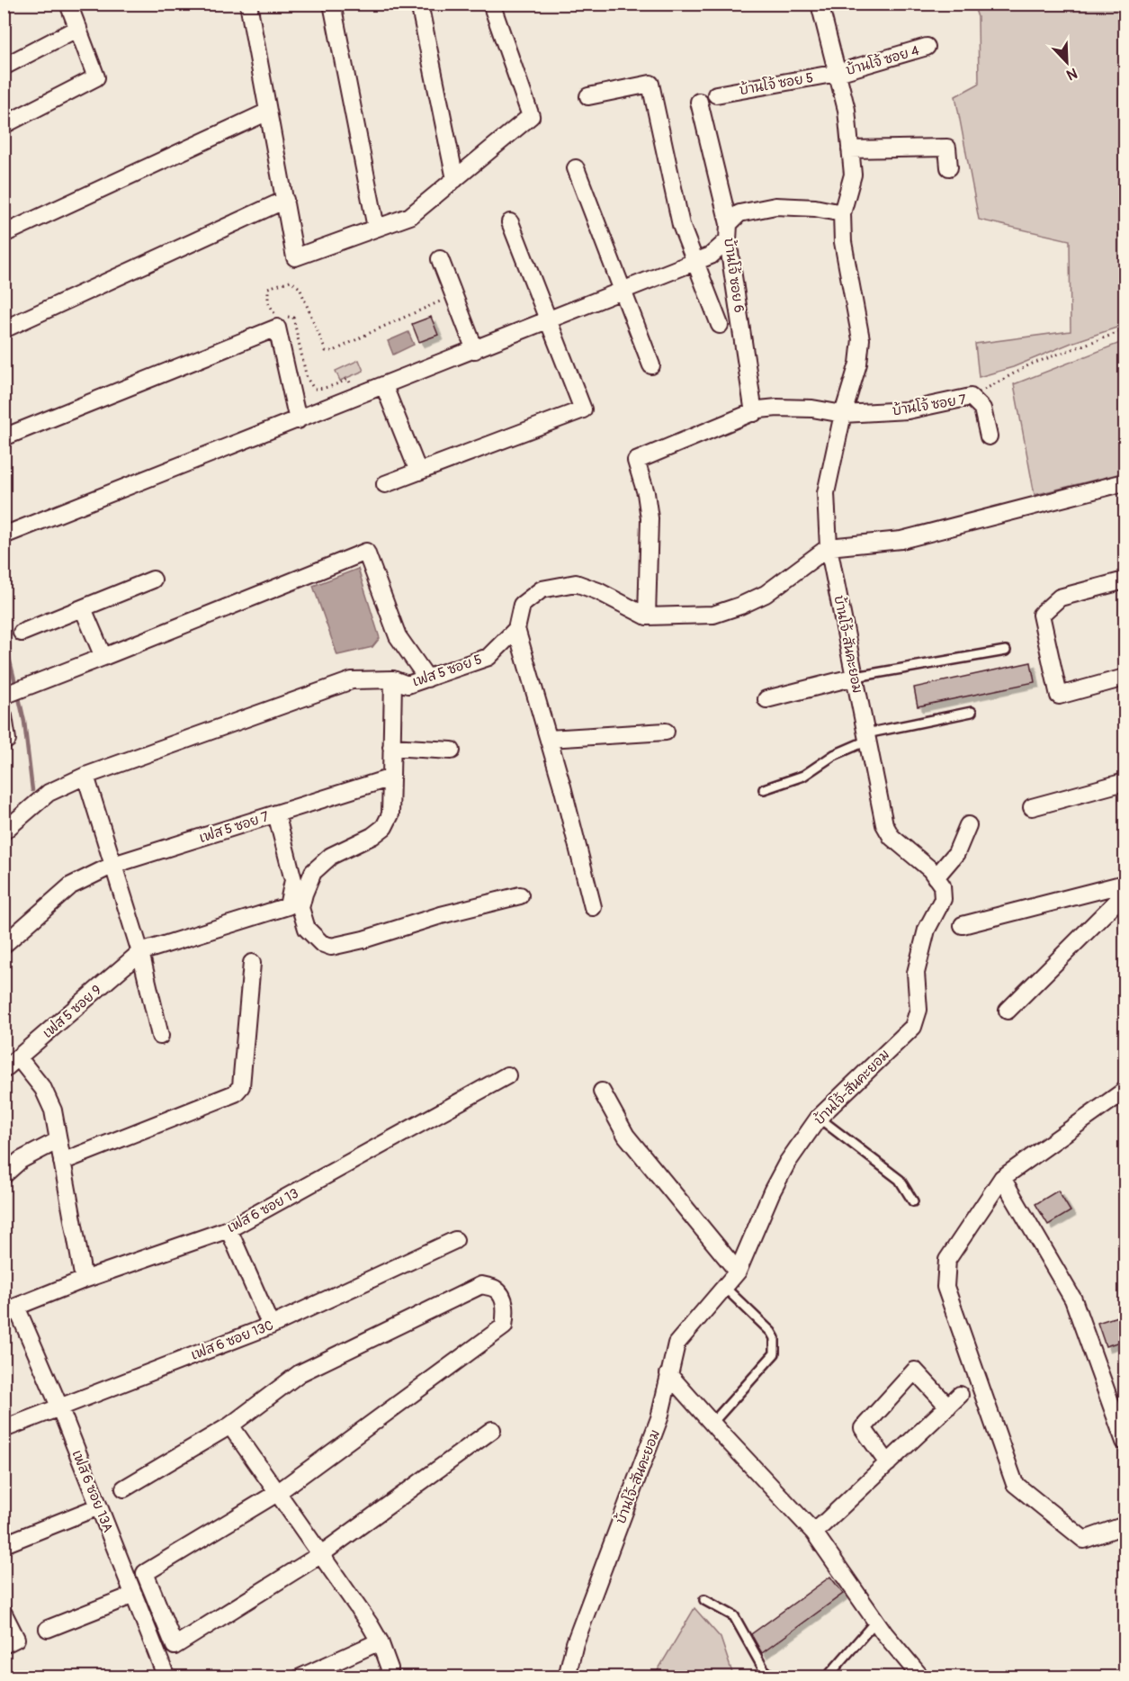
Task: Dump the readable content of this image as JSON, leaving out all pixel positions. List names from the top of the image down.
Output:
{
  "streets": {
    "street": [
      "บ้านโจ้ ซอย 4",
      "บ้านโจ้ ซอย 5",
      "บ้านโจ้ ซอย 6",
      "บ้านโจ้ ซอย 7",
      "บ้านโจ้-สันคะยอม",
      "เฟส 5 ซอย 5",
      "เฟส 5 ซอย 7",
      "เฟส 5 ซอย 9",
      "เฟส 6 ซอย 13",
      "เฟส 6 ซอย 13C",
      "เฟส 6 ซอย 13A"
    ]
  },
  "crossings": [
    ["บ้านโจ้ ซอย 4", "บ้านโจ้ ซอย 5"],
    ["บ้านโจ้ ซอย 4", "บ้านโจ้-สันคะยอม"],
    ["บ้านโจ้ ซอย 5", "บ้านโจ้-สันคะยอม"],
    ["บ้านโจ้ ซอย 6", "บ้านโจ้ ซอย 7"],
    ["บ้านโจ้ ซอย 6", "บ้านโจ้-สันคะยอม"],
    ["บ้านโจ้ ซอย 7", "บ้านโจ้-สันคะยอม"],
    ["บ้านโจ้ ซอย 7", "เฟส 5 ซอย 5"],
    ["บ้านโจ้-สันคะยอม", "เฟส 5 ซอย 5"],
    ["เฟส 6 ซอย 13", "เฟส 6 ซอย 13A"],
    ["เฟส 6 ซอย 13C", "เฟส 6 ซอย 13A"]
  ],
  "north": "bottom right"
}
